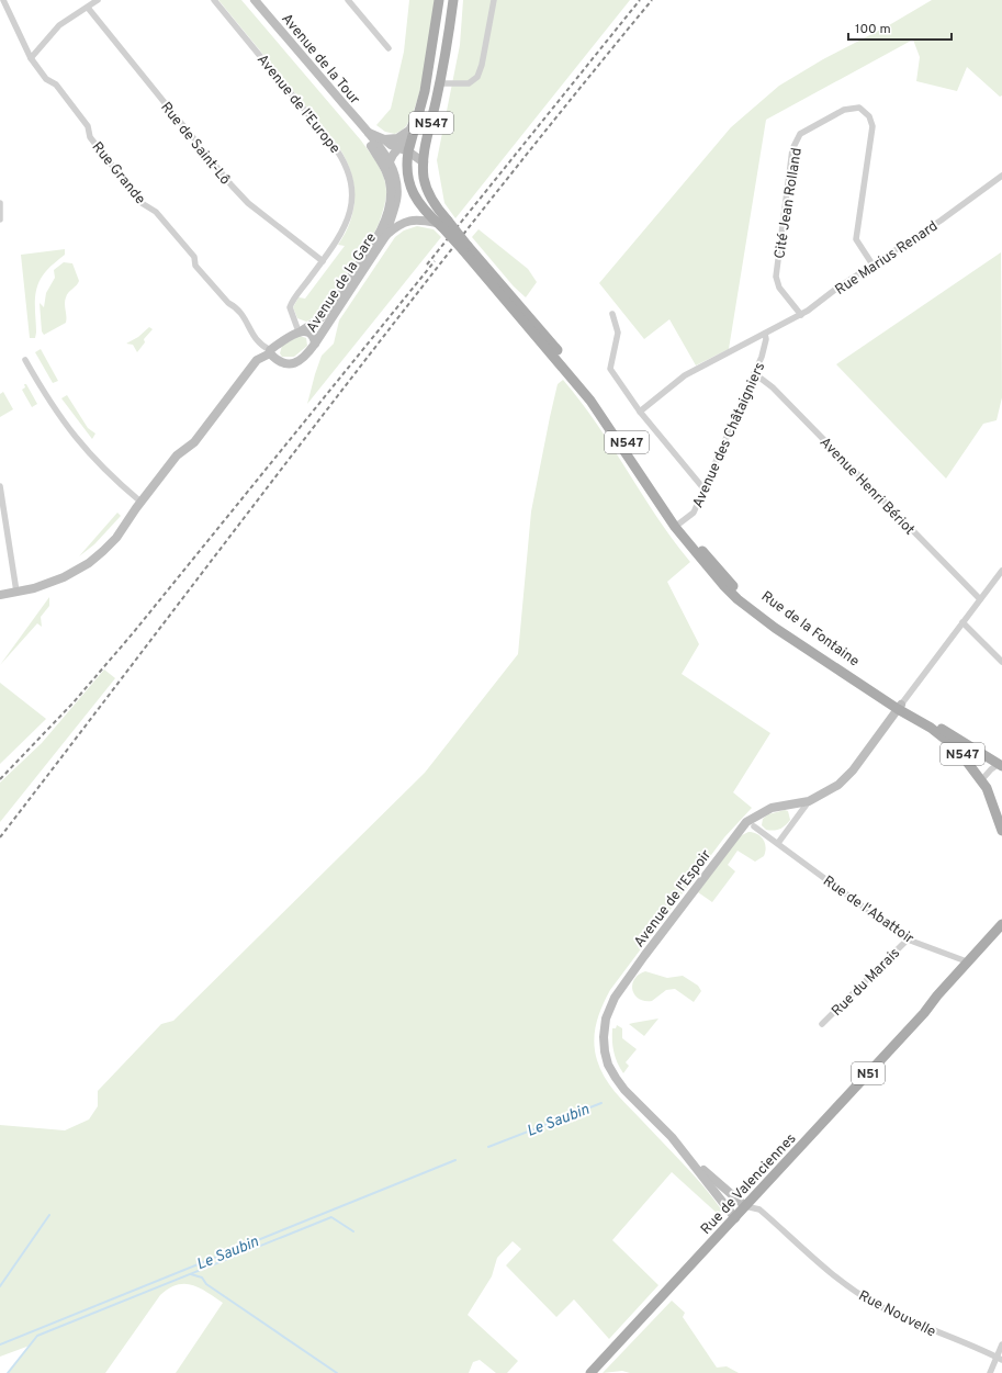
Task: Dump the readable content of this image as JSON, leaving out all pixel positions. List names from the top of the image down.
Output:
{
  "streets": {
    "main road": [
      "N547",
      "Rue de la Fontaine",
      "N51",
      "Rue de Valenciennes"
    ],
    "street": [
      "Avenue de la Tour",
      "Avenue de l'Europe",
      "Rue de Saint-Lô",
      "Rue Grande",
      "Cité Jean Rolland",
      "Rue Marius Renard",
      "Avenue de la Gare",
      "Avenue des Châtaigniers",
      "Avenue Henri Bériot",
      "Avenue de l'Espoir",
      "Rue de l'Abattoir",
      "Rue du Marais",
      "Rue Nouvelle"
    ]
  },
  "crossings": [
    ["Avenue de la Tour", "N547"],
    ["Avenue de la Tour", "Avenue de la Gare"],
    ["Avenue de l'Europe", "Rue de Saint-Lô"],
    ["Avenue de l'Europe", "Avenue de la Gare"],
    ["N547", "Avenue de la Gare"],
    ["N547", "Rue de la Fontaine"],
    ["Rue Grande", "Avenue de la Gare"],
    ["Cité Jean Rolland", "Rue Marius Renard"],
    ["Rue Marius Renard", "Avenue des Châtaigniers"],
    ["Avenue des Châtaigniers", "Avenue Henri Bériot"],
    ["Avenue des Châtaigniers", "Rue de la Fontaine"],
    ["Rue de la Fontaine", "Avenue de l'Espoir"],
    ["Rue de l'Abattoir", "Rue du Marais"],
    ["Rue de l'Abattoir", "Rue de Valenciennes"],
    ["Rue de Valenciennes", "Rue Nouvelle"]
  ],
  "water": ["Le Saubin"],
  "scale_bar": "100 m"
}
